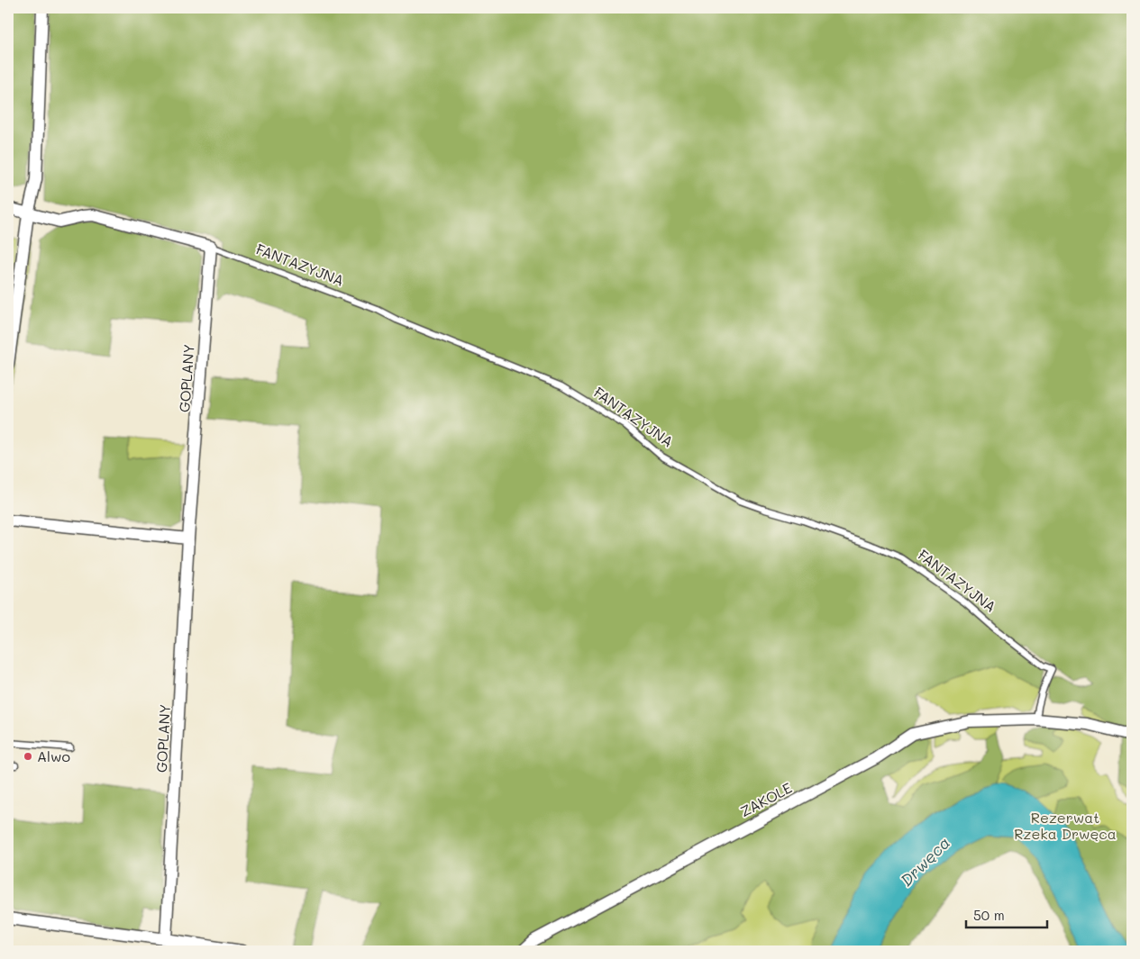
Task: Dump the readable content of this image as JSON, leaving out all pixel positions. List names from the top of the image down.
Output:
{
  "streets": {
    "street": ["FANTAZYJNA", "GOPLANY", "ZAKOLE"]
  },
  "crossings": [
    ["FANTAZYJNA", "GOPLANY"],
    ["FANTAZYJNA", "ZAKOLE"]
  ],
  "water": ["Drwęca"],
  "parks": ["Rezerwat Rzeka Drwęca"],
  "places": ["Alwo"],
  "scale_bar": "50 m"
}
